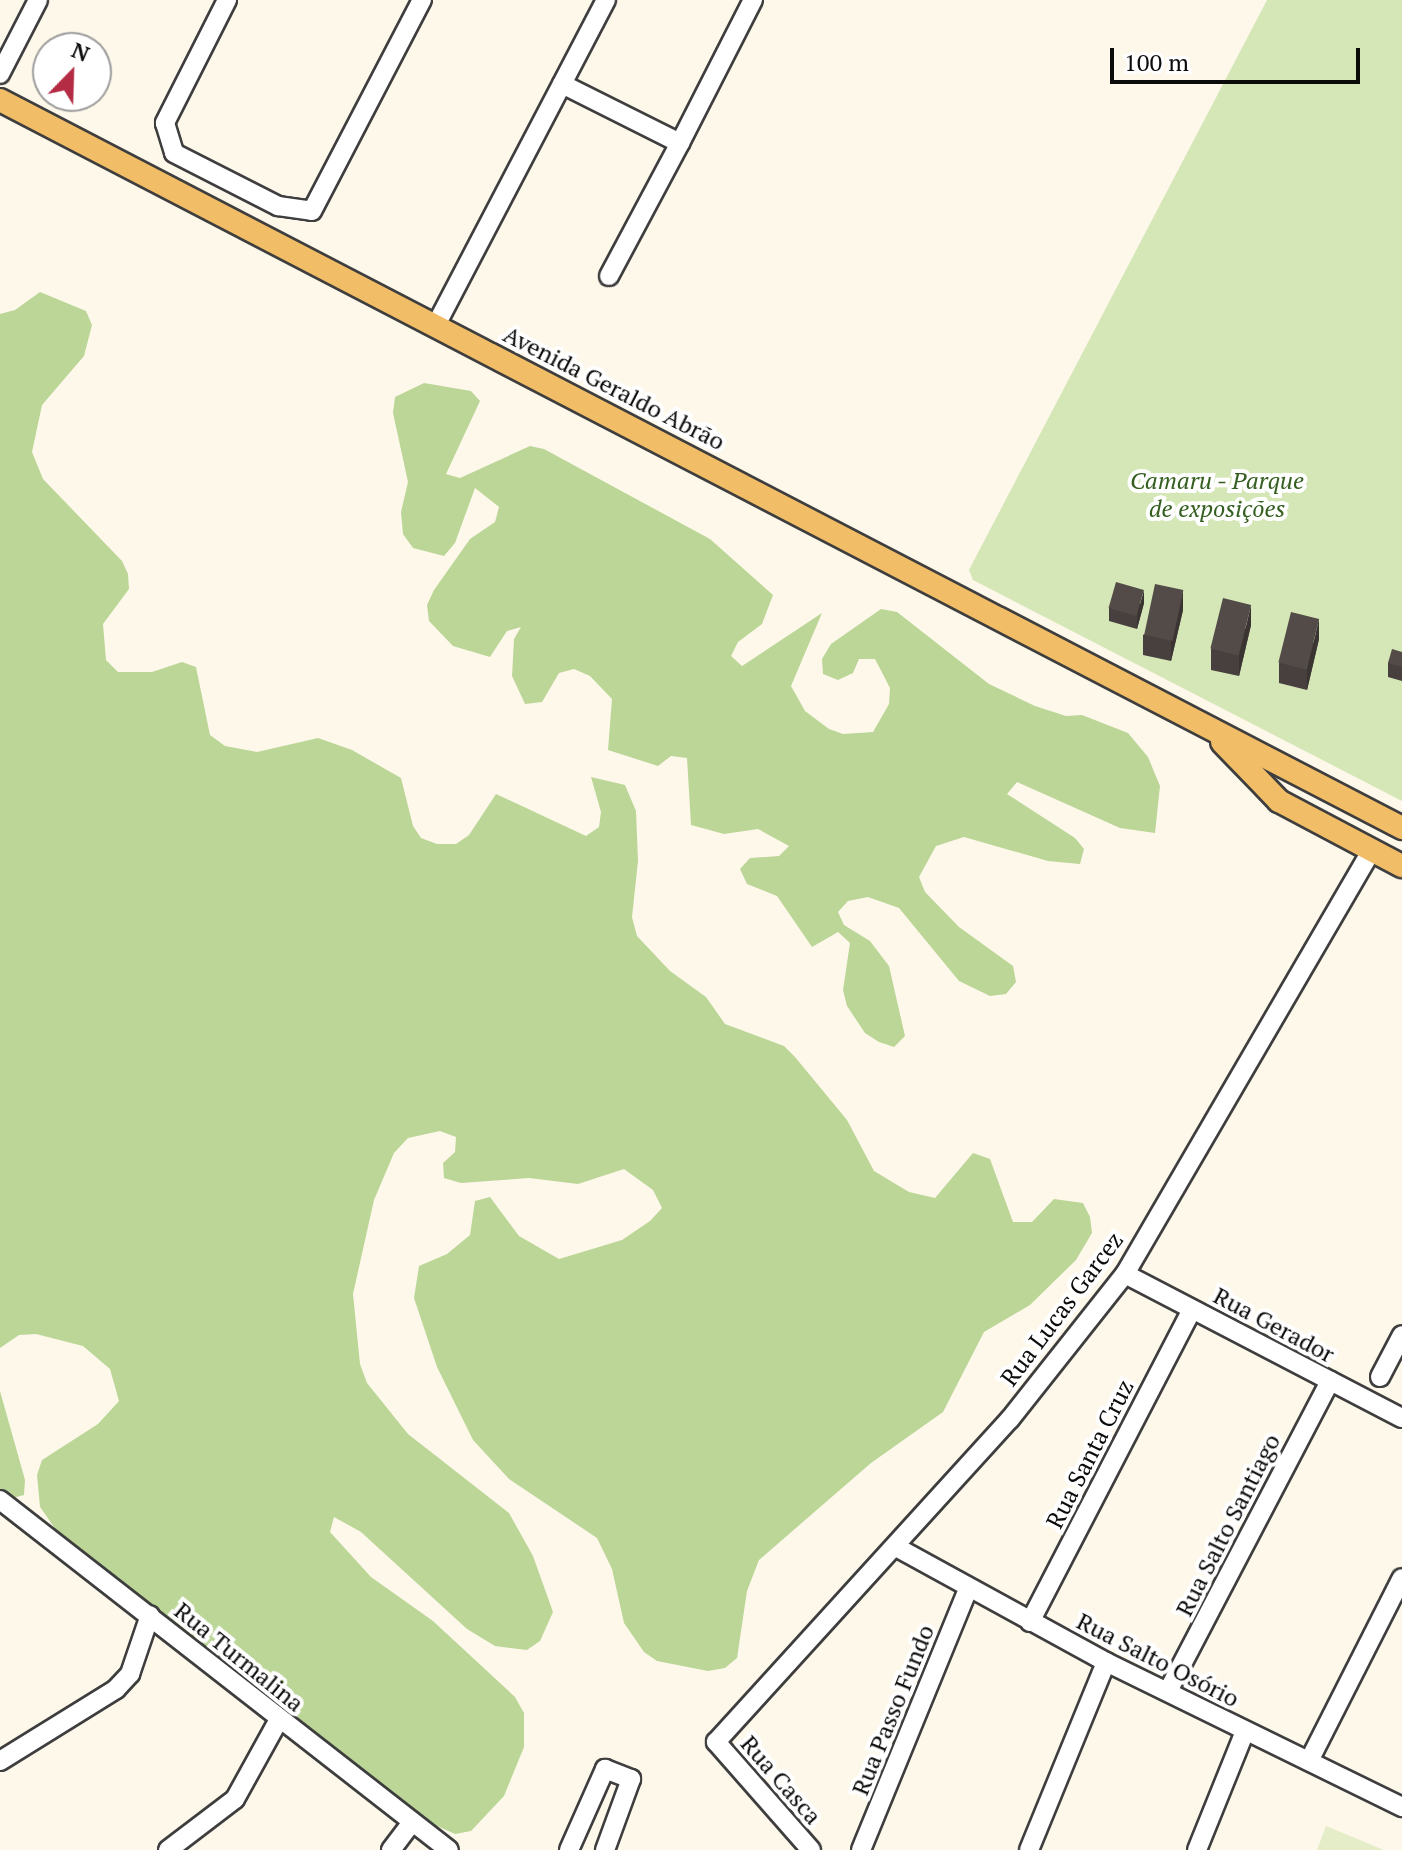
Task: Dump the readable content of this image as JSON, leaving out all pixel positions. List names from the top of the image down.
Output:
{
  "streets": {
    "main road": ["Avenida Geraldo Abrão"],
    "street": [
      "Rua Lucas Garcez",
      "Rua Gerador",
      "Rua Santa Cruz",
      "Rua Salto Santiago",
      "Rua Turmalina",
      "Rua Salto Osório",
      "Rua Passo Fundo",
      "Rua Casca"
    ]
  },
  "crossings": [
    ["Avenida Geraldo Abrão", "Rua Lucas Garcez"],
    ["Rua Lucas Garcez", "Rua Gerador"],
    ["Rua Lucas Garcez", "Rua Salto Osório"],
    ["Rua Lucas Garcez", "Rua Casca"],
    ["Rua Gerador", "Rua Santa Cruz"],
    ["Rua Gerador", "Rua Salto Santiago"],
    ["Rua Santa Cruz", "Rua Salto Osório"],
    ["Rua Salto Santiago", "Rua Salto Osório"],
    ["Rua Salto Osório", "Rua Passo Fundo"]
  ],
  "parks": ["Camaru - Parque de exposições"],
  "scale_bar": "100 m",
  "north": "top right"
}
